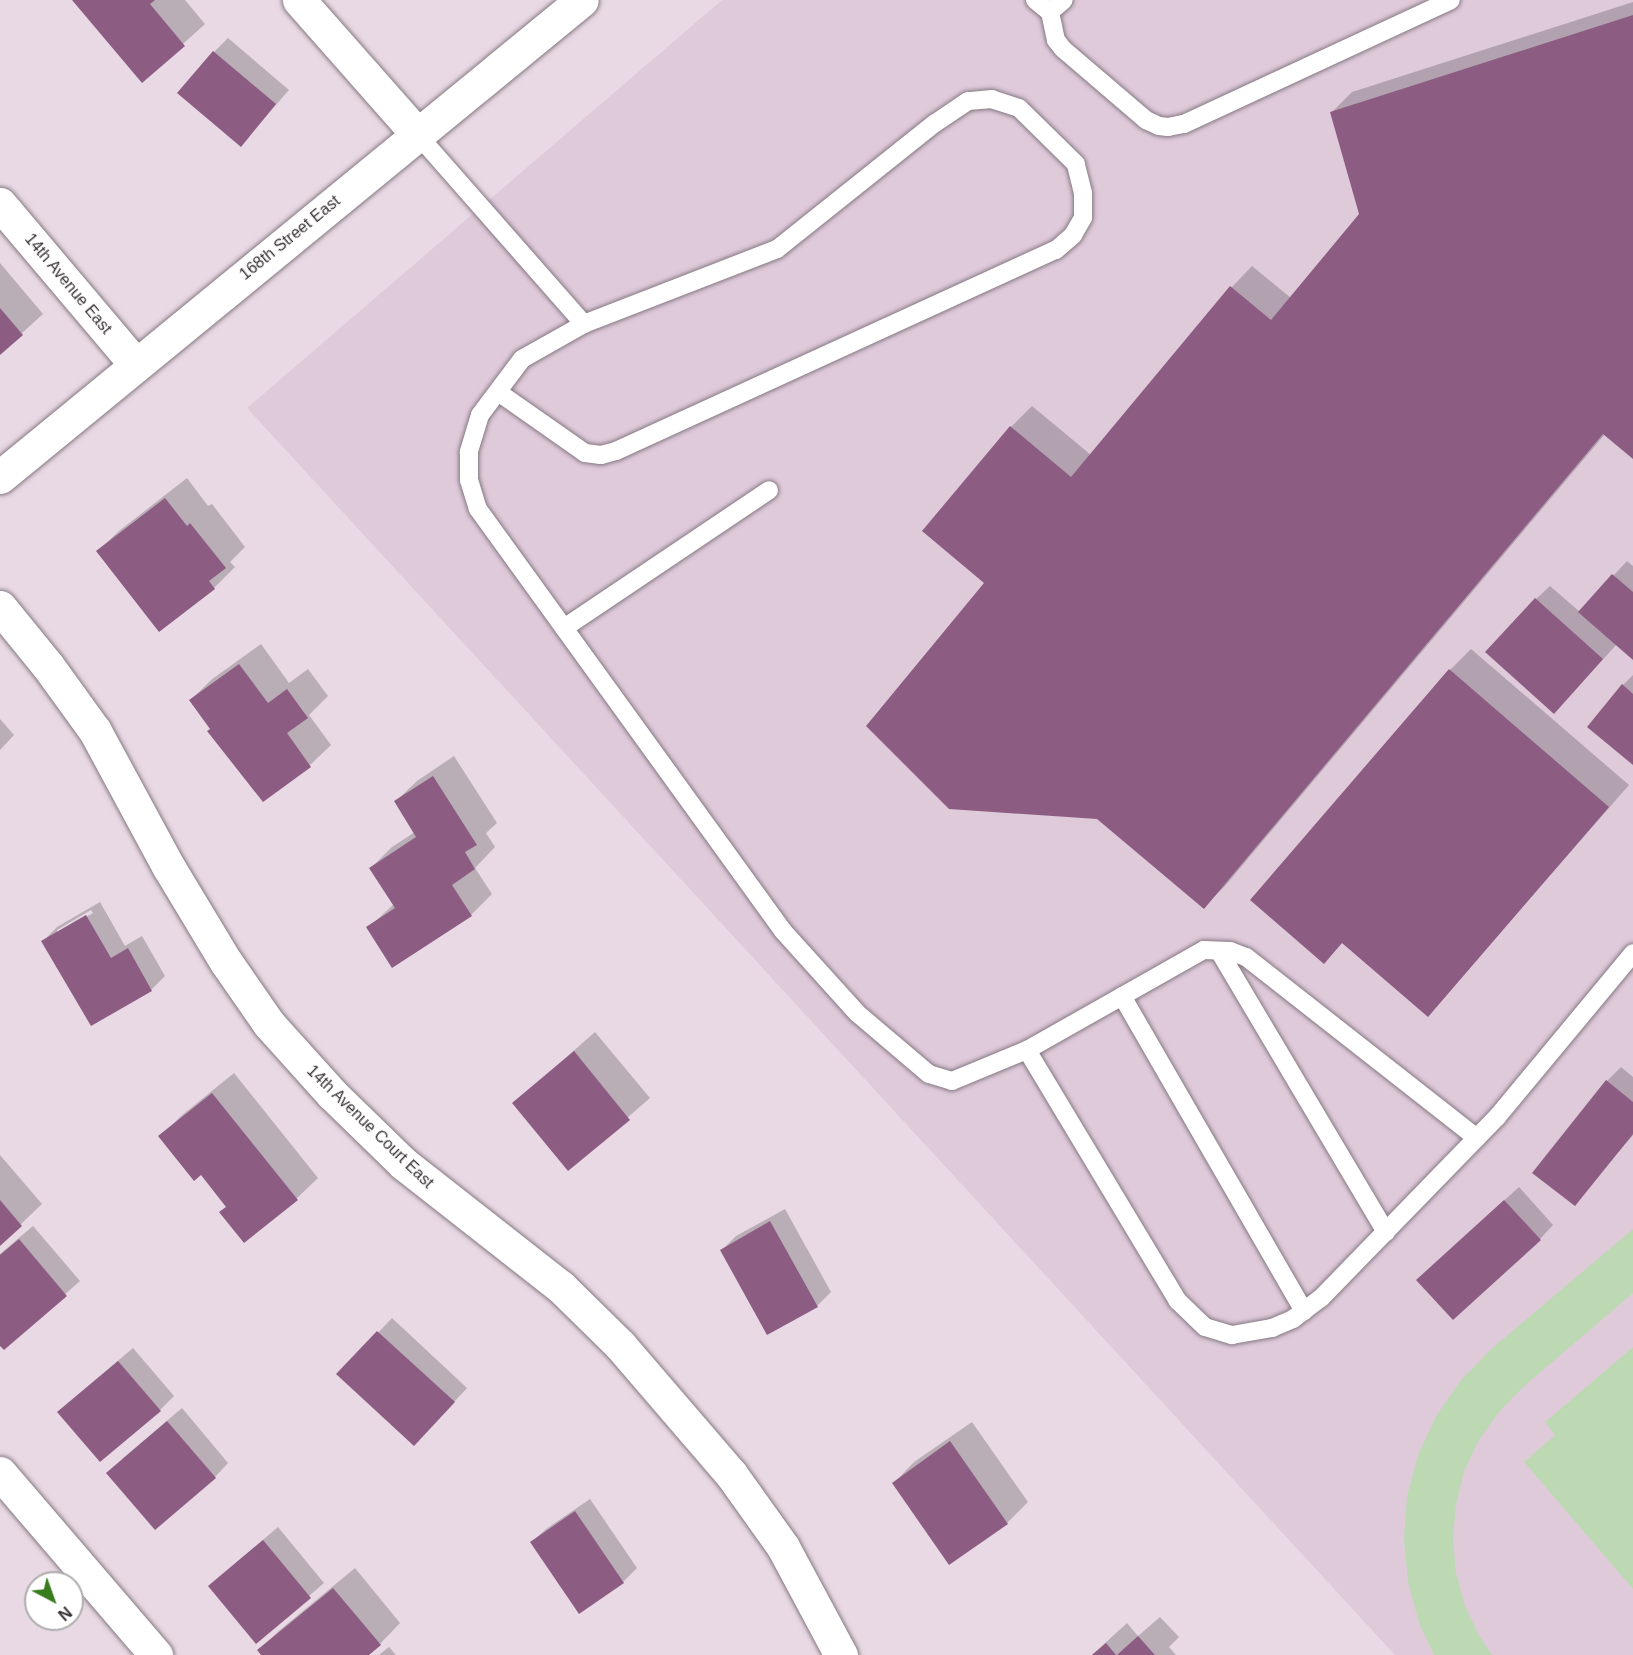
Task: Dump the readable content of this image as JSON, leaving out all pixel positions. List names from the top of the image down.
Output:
{
  "streets": {
    "street": ["168th Street East", "14th Avenue East", "14th Avenue Court East"]
  },
  "crossings": [
    ["168th Street East", "14th Avenue East"]
  ],
  "north": "bottom right"
}
